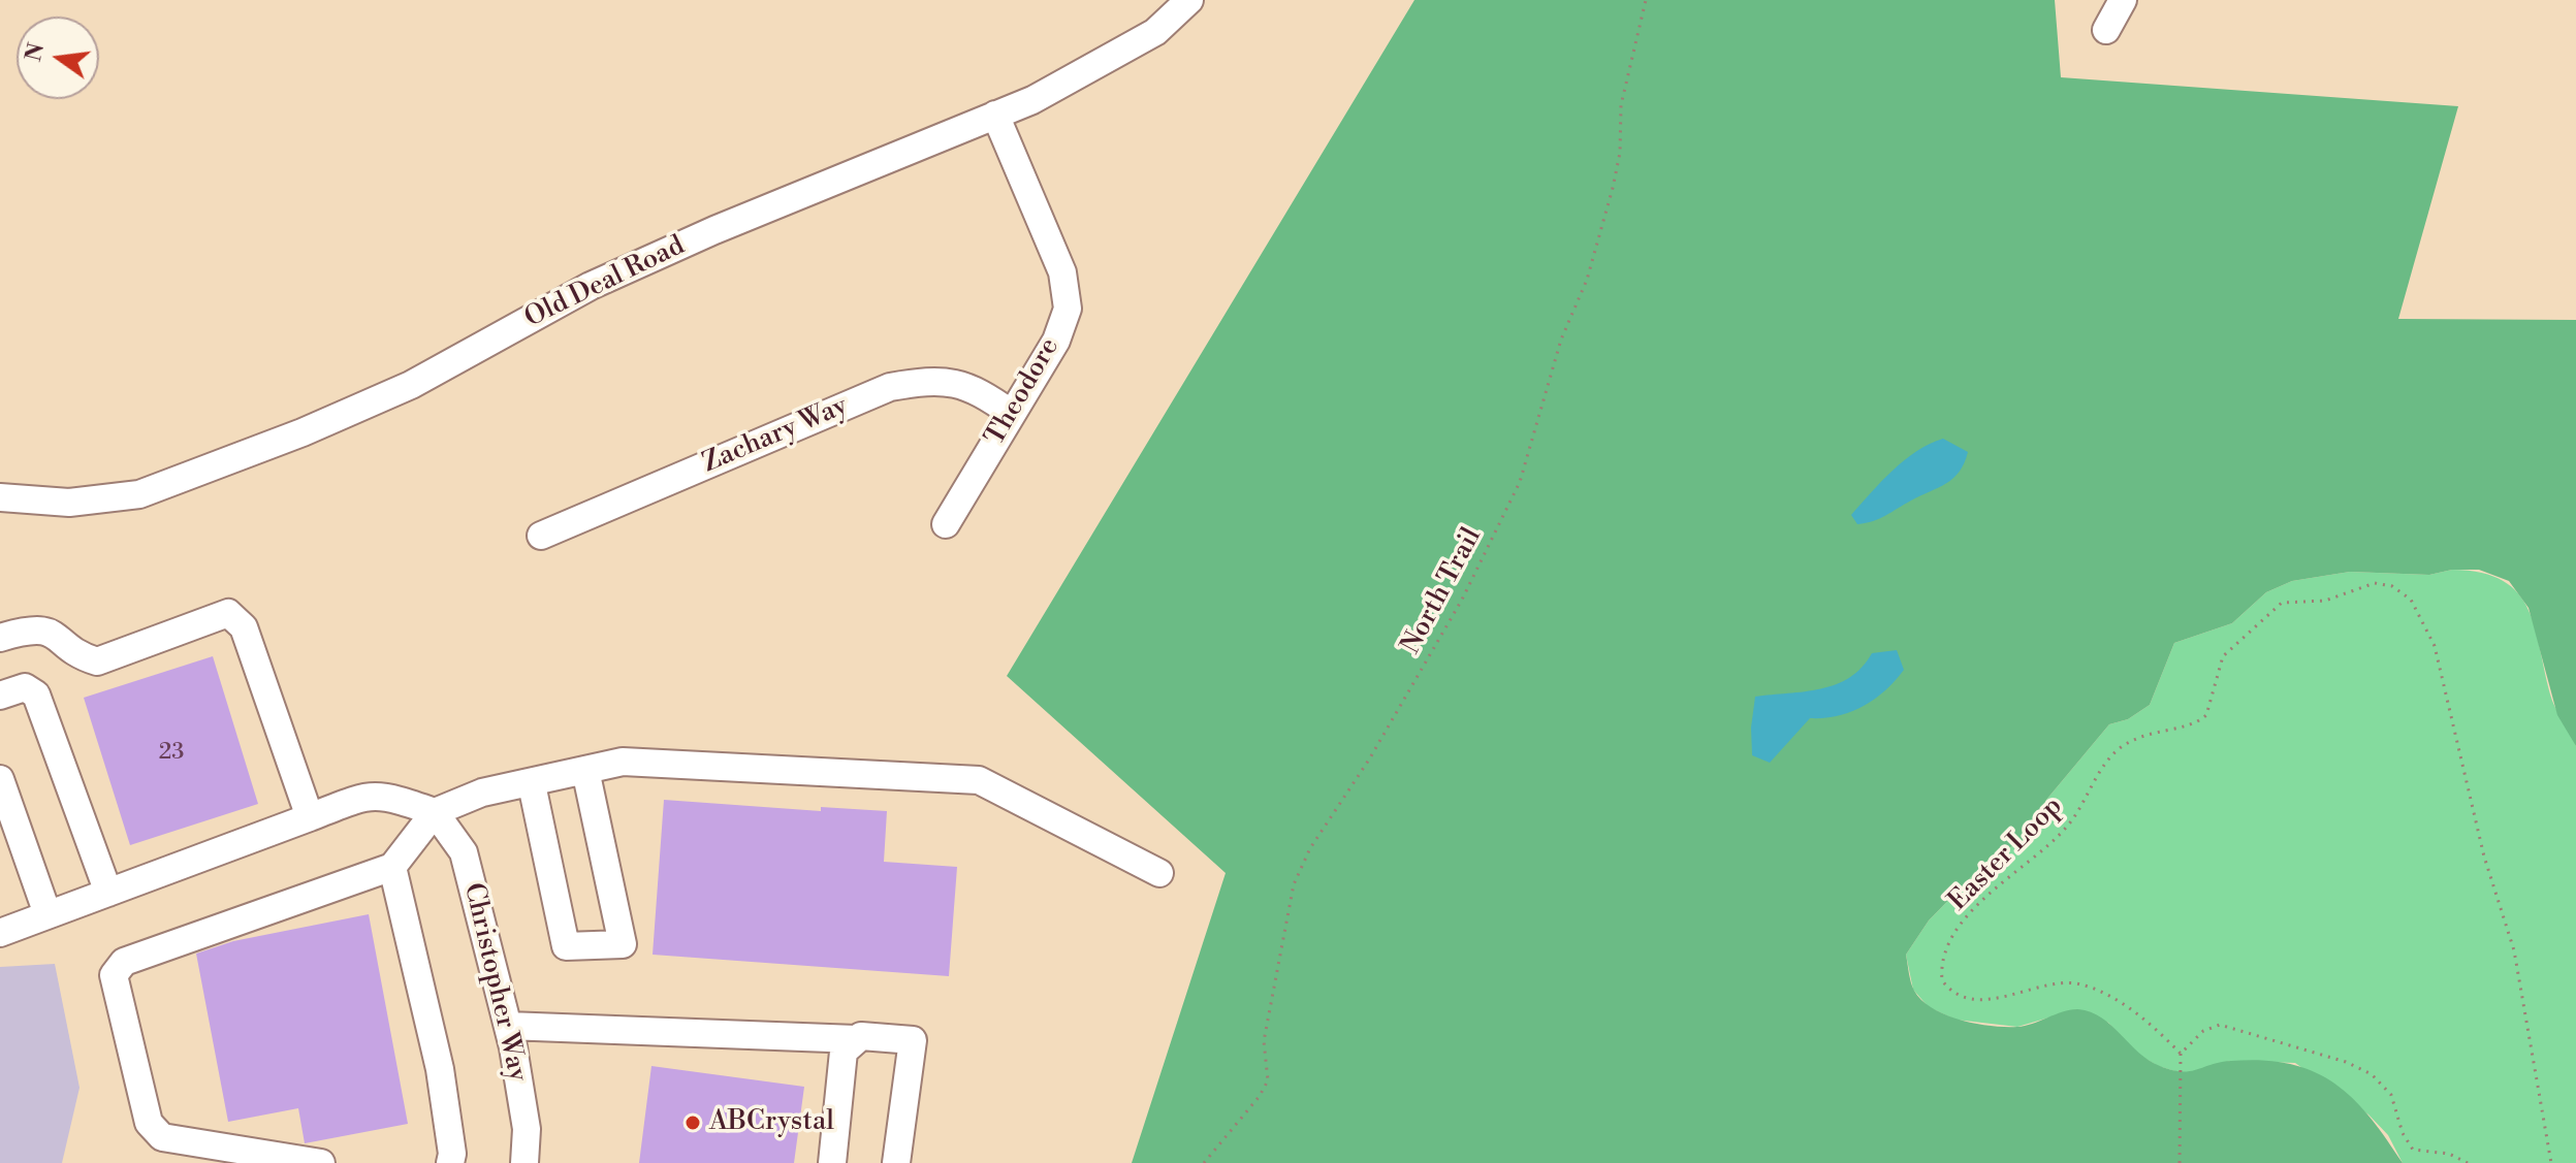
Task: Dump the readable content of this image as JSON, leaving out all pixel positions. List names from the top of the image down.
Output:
{
  "streets": {
    "street": [
      "Old Deal Road",
      "Theodore",
      "Zachary Way",
      "Christopher Way"
    ],
    "path": ["North Trail", "Easter Loop"]
  },
  "crossings": [
    ["Old Deal Road", "Theodore"],
    ["Theodore", "Zachary Way"]
  ],
  "places": ["ABCrystal"],
  "house_numbers": ["23"],
  "north": "left"
}
